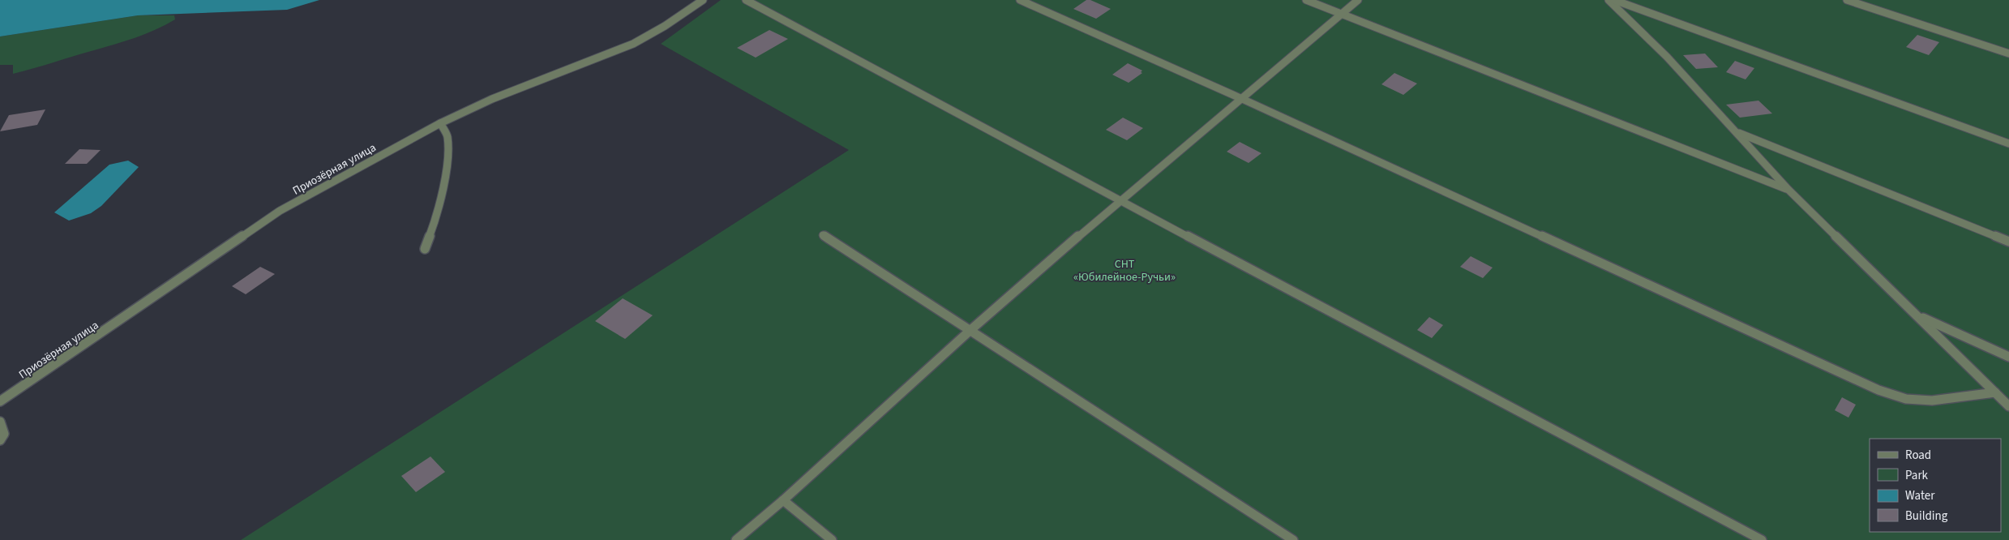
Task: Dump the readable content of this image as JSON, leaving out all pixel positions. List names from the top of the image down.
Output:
{
  "streets": {
    "street": ["Приозёрная улица"]
  },
  "parks": ["СНТ «Юбилейное-Ручьи»"],
  "legend": [
    "Road",
    "Park",
    "Water",
    "Building"
  ]
}
